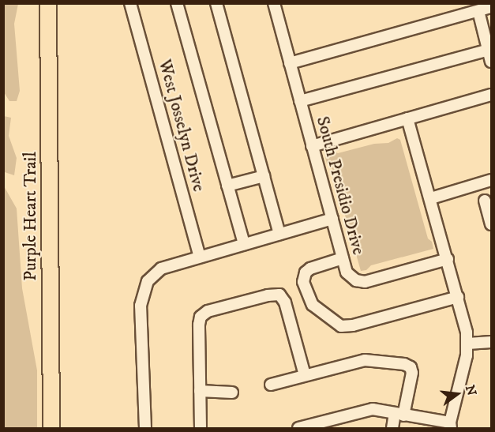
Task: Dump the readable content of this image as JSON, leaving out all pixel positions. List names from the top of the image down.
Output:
{
  "streets": {
    "highway": ["Purple Heart Trail"],
    "street": ["West Josselyn Drive", "South Presidio Drive"]
  },
  "north": "right"
}
